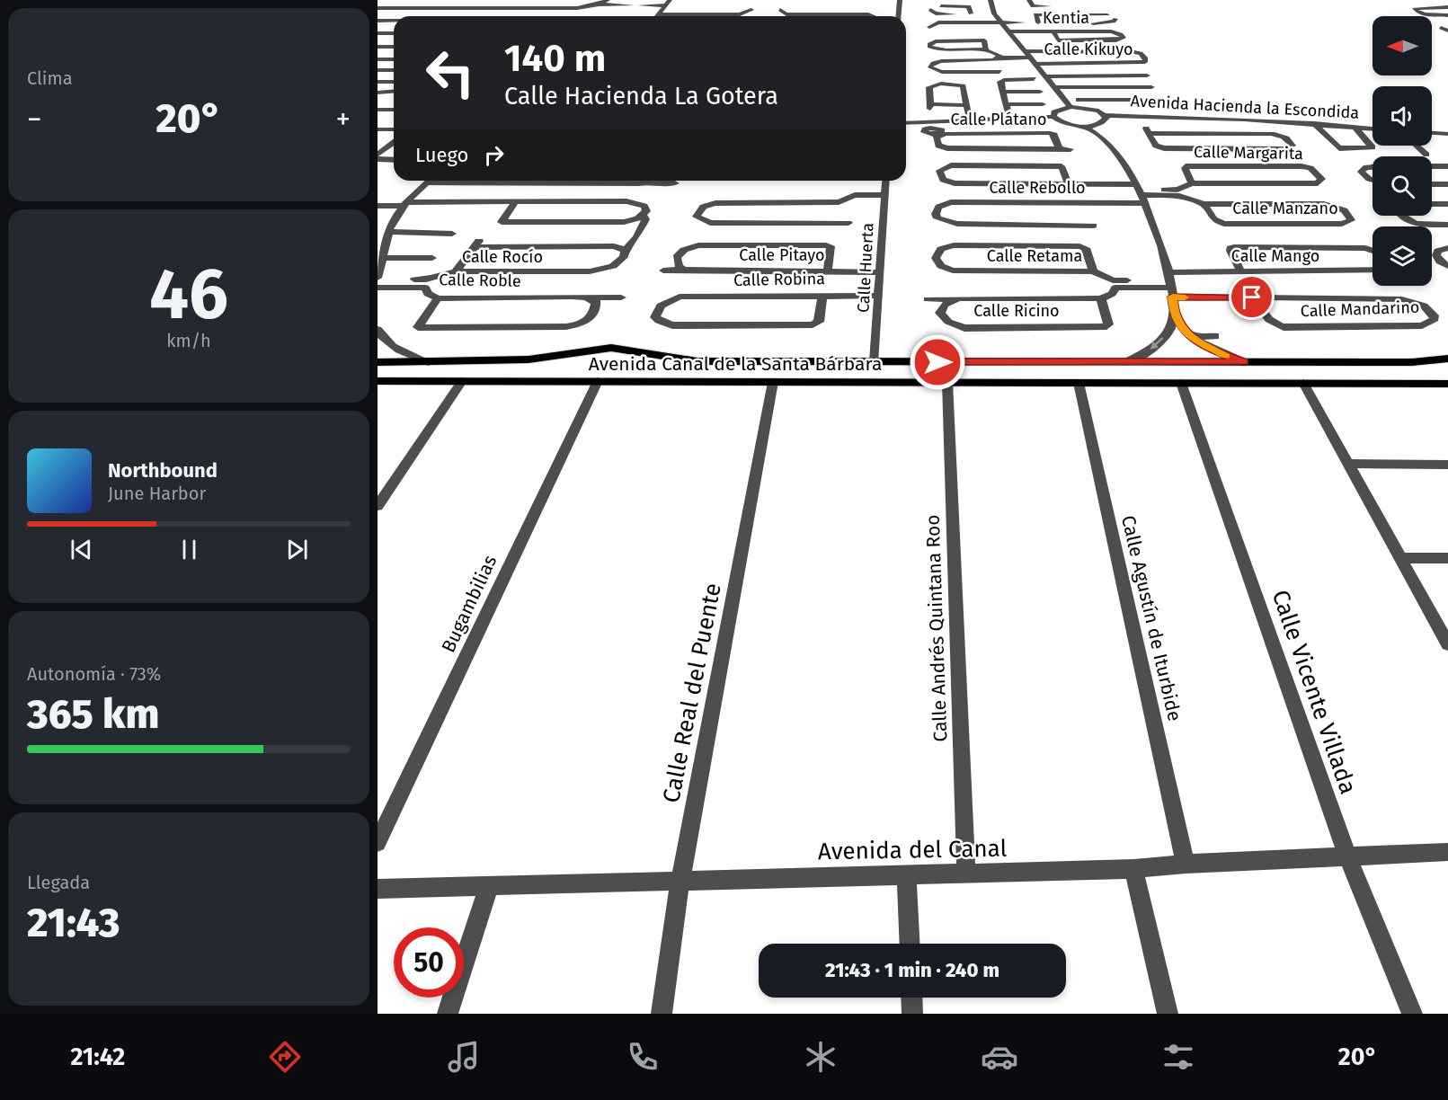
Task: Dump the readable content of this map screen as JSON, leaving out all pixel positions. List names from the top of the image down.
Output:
{
  "streets": {
    "main road": ["Avenida Canal de la Santa Bárbara"],
    "street": [
      "Kentia",
      "Calle Kikuyo",
      "Avenida Hacienda la Escondida",
      "Calle Plátano",
      "Calle Margarita",
      "Calle Rebollo",
      "Calle Manzano",
      "Calle Pitayo",
      "Calle Retama",
      "Calle Mango",
      "Calle Rocío",
      "Calle Huerta",
      "Calle Robina",
      "Calle Roble",
      "Calle Mandarino",
      "Calle Ricino",
      "Bugambilias",
      "Calle Agustín de Iturbide",
      "Calle Andrés Quintana Roo",
      "Calle Vicente Villada",
      "Calle Real del Puente",
      "Avenida del Canal"
    ]
  },
  "crossings": [
    ["Calle Margarita", "Calle Rebollo"],
    ["Calle Margarita", "Calle Manzano"],
    ["Calle Rebollo", "Calle Manzano"],
    ["Calle Pitayo", "Calle Huerta"],
    ["Calle Mango", "Calle Mandarino"],
    ["Calle Huerta", "Calle Robina"],
    ["Avenida Canal de la Santa Bárbara", "Bugambilias"],
    ["Avenida Canal de la Santa Bárbara", "Calle Agustín de Iturbide"],
    ["Avenida Canal de la Santa Bárbara", "Calle Andrés Quintana Roo"],
    ["Avenida Canal de la Santa Bárbara", "Calle Vicente Villada"],
    ["Avenida Canal de la Santa Bárbara", "Calle Real del Puente"],
    ["Calle Agustín de Iturbide", "Avenida del Canal"],
    ["Calle Andrés Quintana Roo", "Avenida del Canal"],
    ["Calle Vicente Villada", "Avenida del Canal"],
    ["Calle Real del Puente", "Avenida del Canal"]
  ],
  "north": "left",
  "page": {
    "tile": [
      "Clima",
      ["46", "km/h"],
      ["Autonomía · 73%", "365 km"],
      ["Llegada", "21:43"]
    ],
    "turn": ["140 m", "Calle Hacienda La Gotera"],
    "heat": ["−", "20°", "+"],
    "then": "Luego",
    "song": ["Northbound", "June Harbor"],
    "limit": "50",
    "trip": "21:43 · 1 min · 240 m",
    "tabs": ["21:42", "20°"]
  }
}
